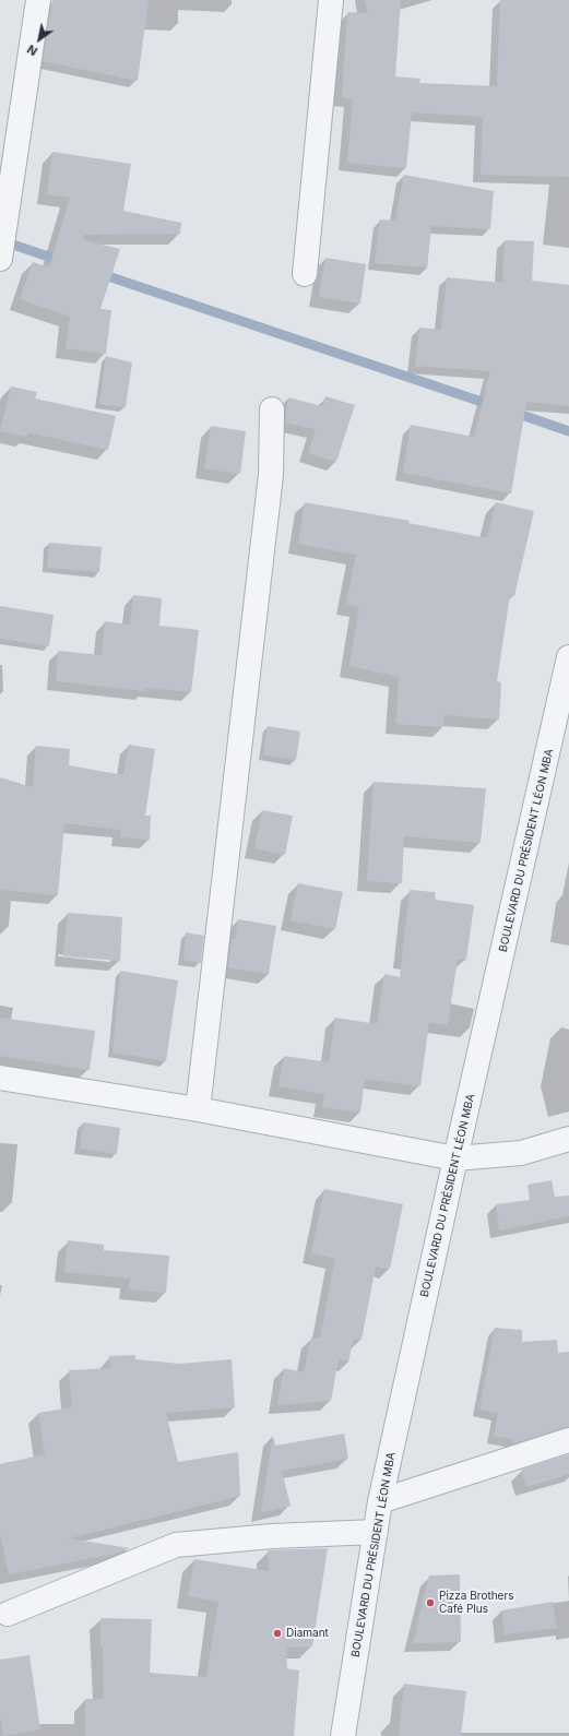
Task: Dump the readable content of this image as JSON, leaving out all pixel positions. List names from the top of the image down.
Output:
{
  "streets": {
    "street": ["BOULEVARD DU PRÉSIDENT LÉON MBA"]
  },
  "places": ["Pizza Brothers Café Plus", "Diamant"],
  "north": "bottom left"
}
